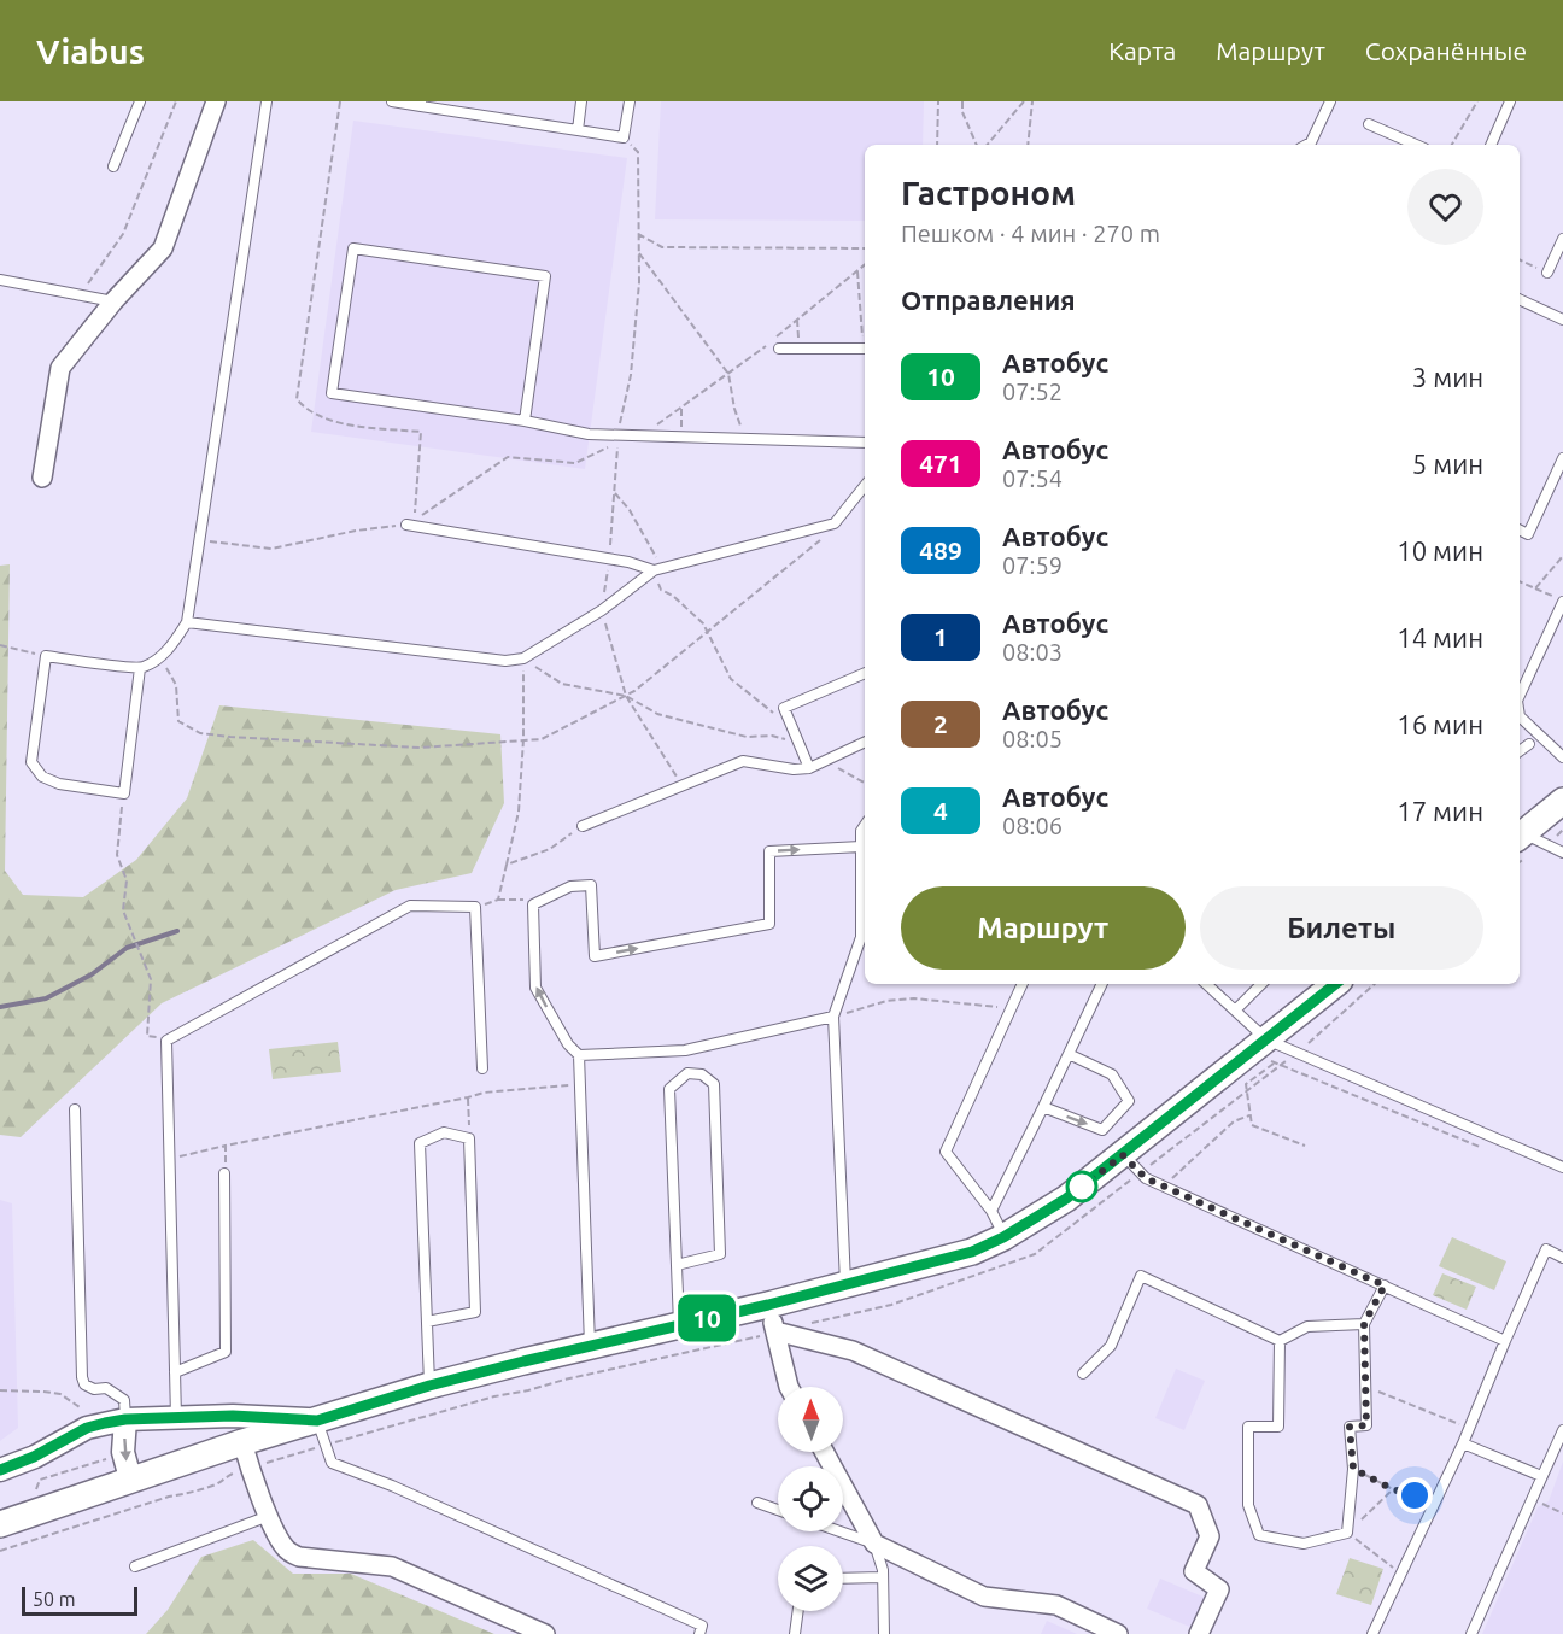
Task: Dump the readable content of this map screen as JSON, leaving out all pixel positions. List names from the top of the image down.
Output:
{
  "lines": ["bus line 10"],
  "scale_bar": "50 m",
  "north": "top",
  "page": {
    "header": "Viabus",
    "nav": ["Карта", "Маршрут", "Сохранённые"],
    "on_map": "10",
    "heading": [
      ["Гастроном", "Пешком · 4 мин · 270 m"],
      "Отправления"
    ],
    "list": [
      {
        "mark": "10",
        "name": "Автобус",
        "note": "07:52",
        "value": "3 мин"
      },
      {
        "mark": "471",
        "name": "Автобус",
        "note": "07:54",
        "value": "5 мин"
      },
      {
        "mark": "489",
        "name": "Автобус",
        "note": "07:59",
        "value": "10 мин"
      },
      {
        "mark": "1",
        "name": "Автобус",
        "note": "08:03",
        "value": "14 мин"
      },
      {
        "mark": "2",
        "name": "Автобус",
        "note": "08:05",
        "value": "16 мин"
      },
      {
        "mark": "4",
        "name": "Автобус",
        "note": "08:06",
        "value": "17 мин"
      }
    ],
    "buttons": ["Маршрут", "Билеты"],
    "scale": "50 m"
  }
}
